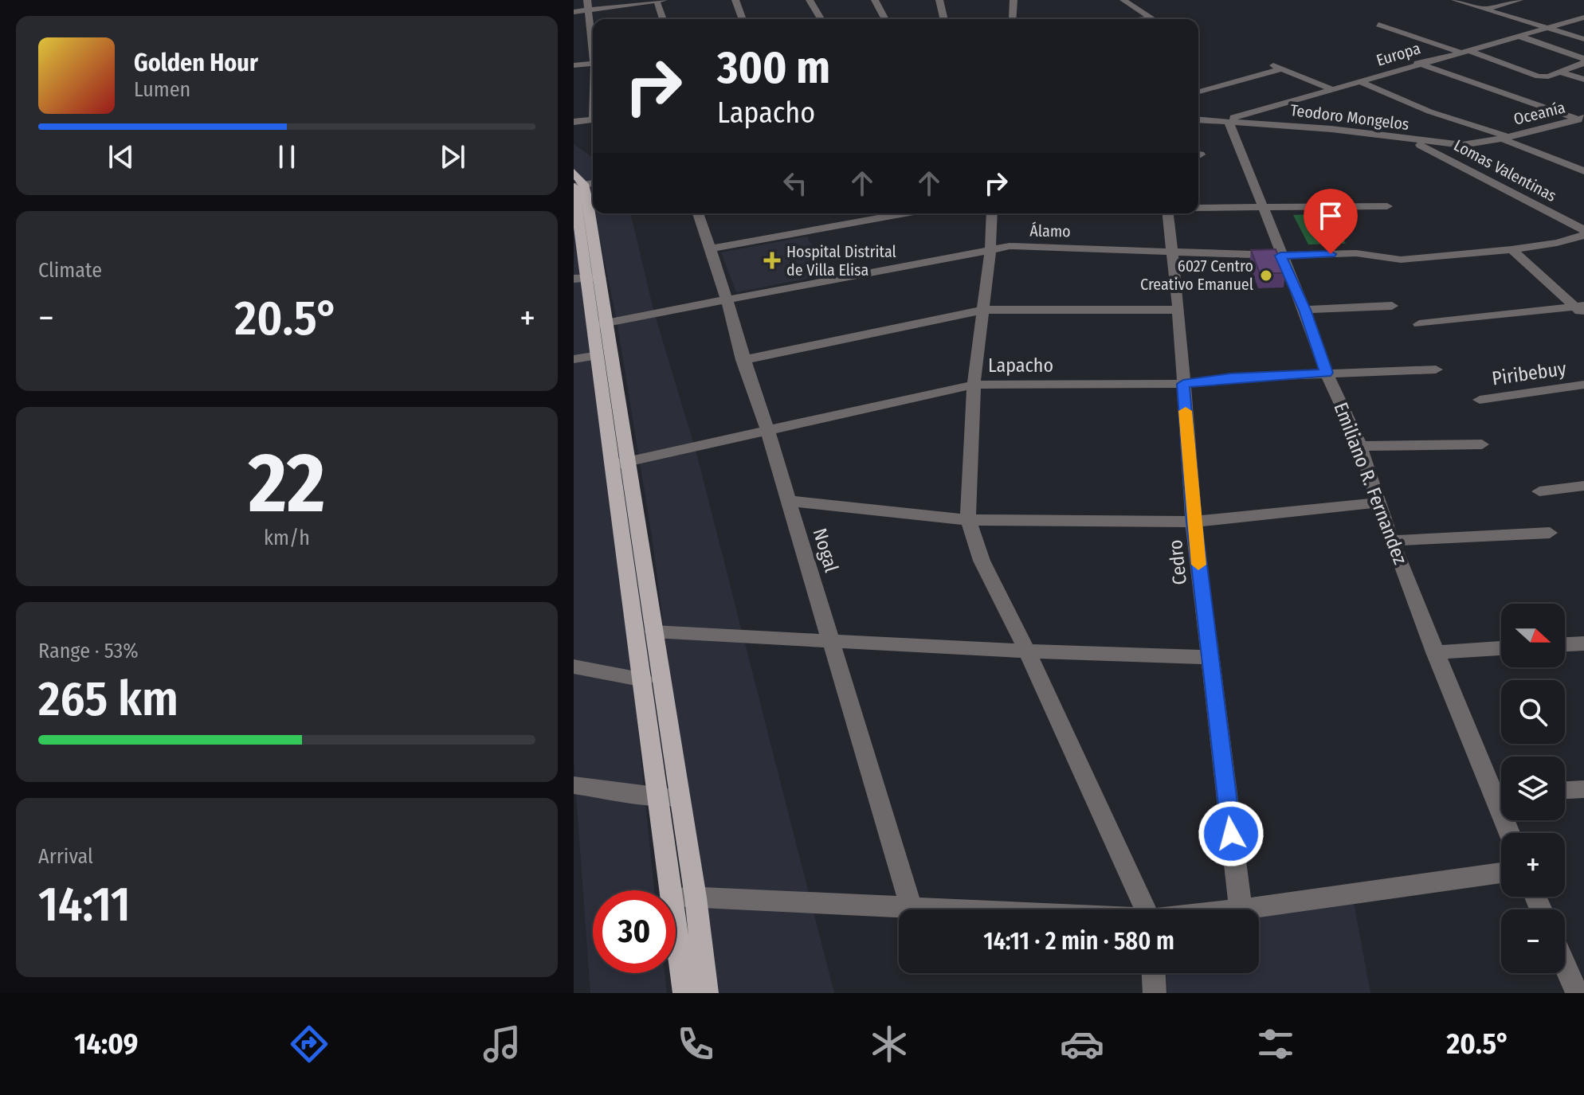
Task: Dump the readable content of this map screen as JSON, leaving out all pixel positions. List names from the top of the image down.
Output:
{
  "streets": {
    "street": [
      "Europa",
      "Oceanía",
      "Teodoro Mongelos",
      "Lomas Valentinas",
      "Álamo",
      "Lapacho",
      "Piribebuy",
      "Emiliano R. Fernandez",
      "Nogal",
      "Cedro"
    ]
  },
  "crossings": [
    ["Europa", "Teodoro Mongelos"],
    ["Europa", "Emiliano R. Fernandez"],
    ["Oceanía", "Teodoro Mongelos"],
    ["Teodoro Mongelos", "Lomas Valentinas"],
    ["Teodoro Mongelos", "Emiliano R. Fernandez"],
    ["Álamo", "Emiliano R. Fernandez"],
    ["Álamo", "Nogal"],
    ["Álamo", "Cedro"],
    ["Lapacho", "Emiliano R. Fernandez"],
    ["Lapacho", "Nogal"],
    ["Lapacho", "Cedro"]
  ],
  "places": {
    "health": ["Hospital Distrital de Villa Elisa"],
    "other": ["6027 Centro Creativo Emanuel"]
  },
  "north": "right",
  "page": {
    "turn": ["300 m", "Lapacho"],
    "song": ["Golden Hour", "Lumen"],
    "tile": [
      "Climate",
      ["22", "km/h"],
      ["Range · 53%", "265 km"],
      ["Arrival", "14:11"]
    ],
    "heat": ["−", "20.5°", "+"],
    "map_buttons": ["+", "−"],
    "limit": "30",
    "trip": "14:11 · 2 min · 580 m",
    "tabs": ["14:09", "20.5°"]
  }
}
